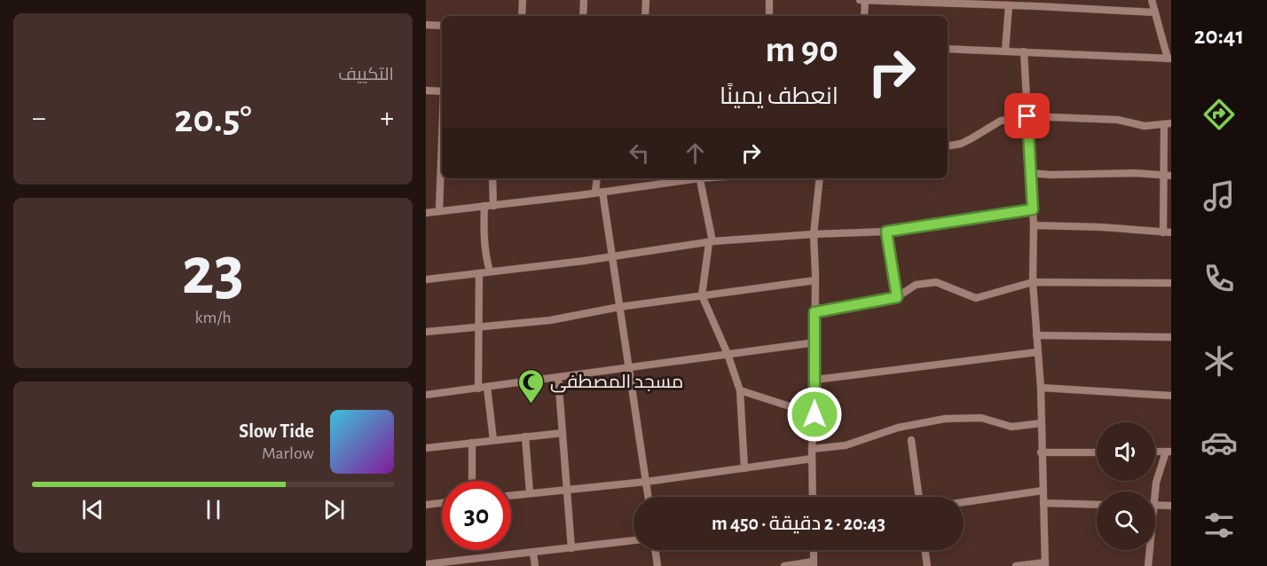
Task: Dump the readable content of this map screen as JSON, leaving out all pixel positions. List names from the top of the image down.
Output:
{
  "places": {
    "mosque": ["مسجد المصطفى"]
  },
  "page": {
    "tabs": "20:41",
    "tile": [
      "التكييف",
      ["23", "km/h"]
    ],
    "turn": ["90 m", "انعطف يمينًا"],
    "heat": ["−", "20.5°", "+"],
    "song": ["Slow Tide", "Marlow"],
    "limit": "30",
    "trip": "20:43 · 2 دقيقة · 450 m"
  }
}
